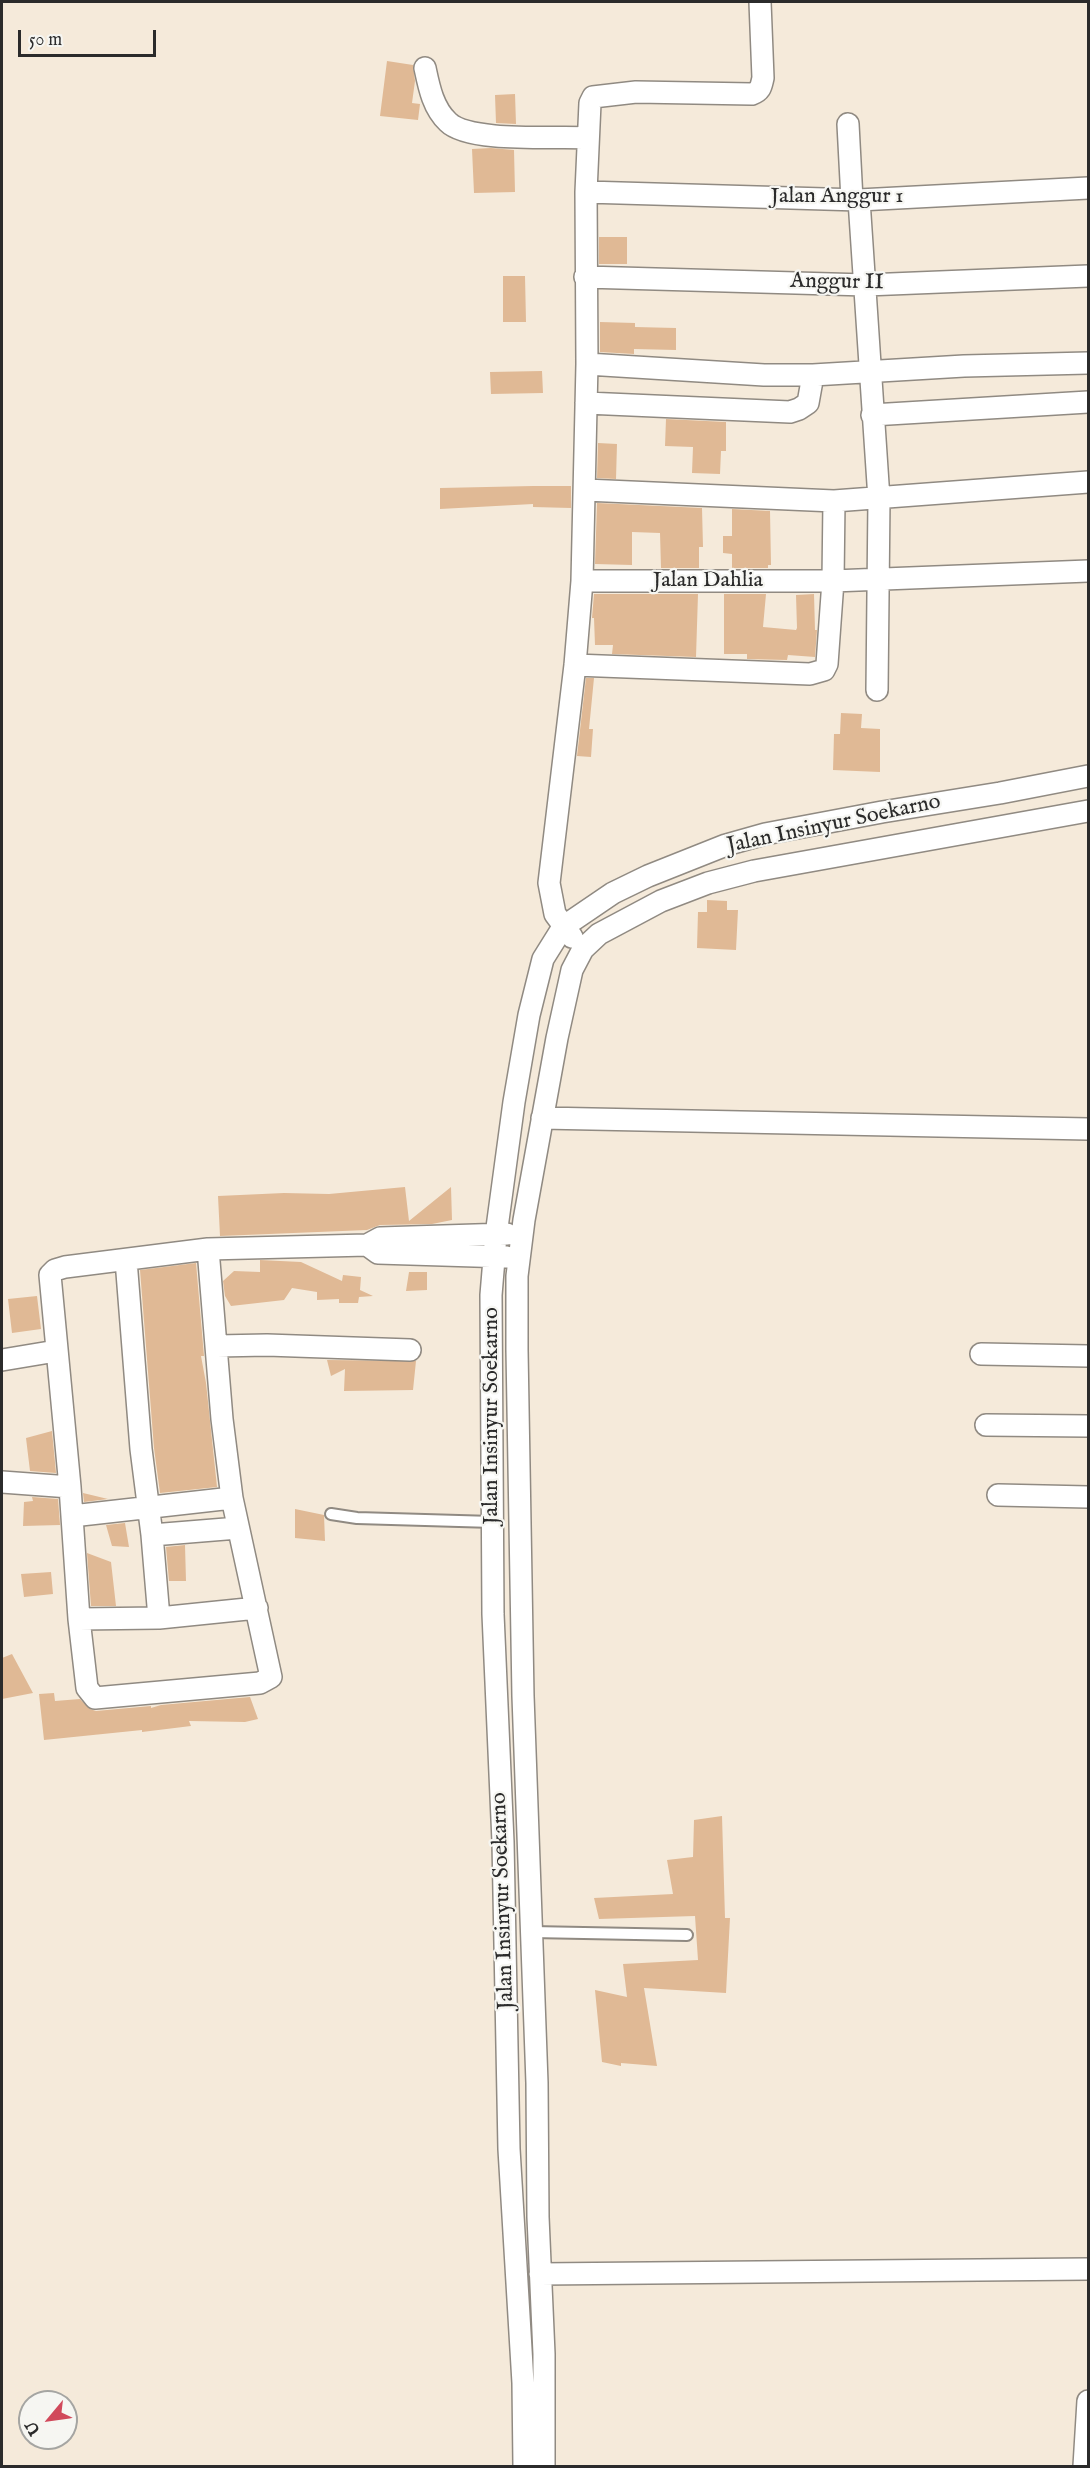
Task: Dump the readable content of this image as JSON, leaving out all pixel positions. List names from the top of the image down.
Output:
{
  "streets": {
    "street": [
      "Jalan Anggur 1",
      "Anggur II",
      "Jalan Dahlia",
      "Jalan Insinyur Soekarno"
    ]
  },
  "scale_bar": "50 m",
  "north": "bottom left"
}
